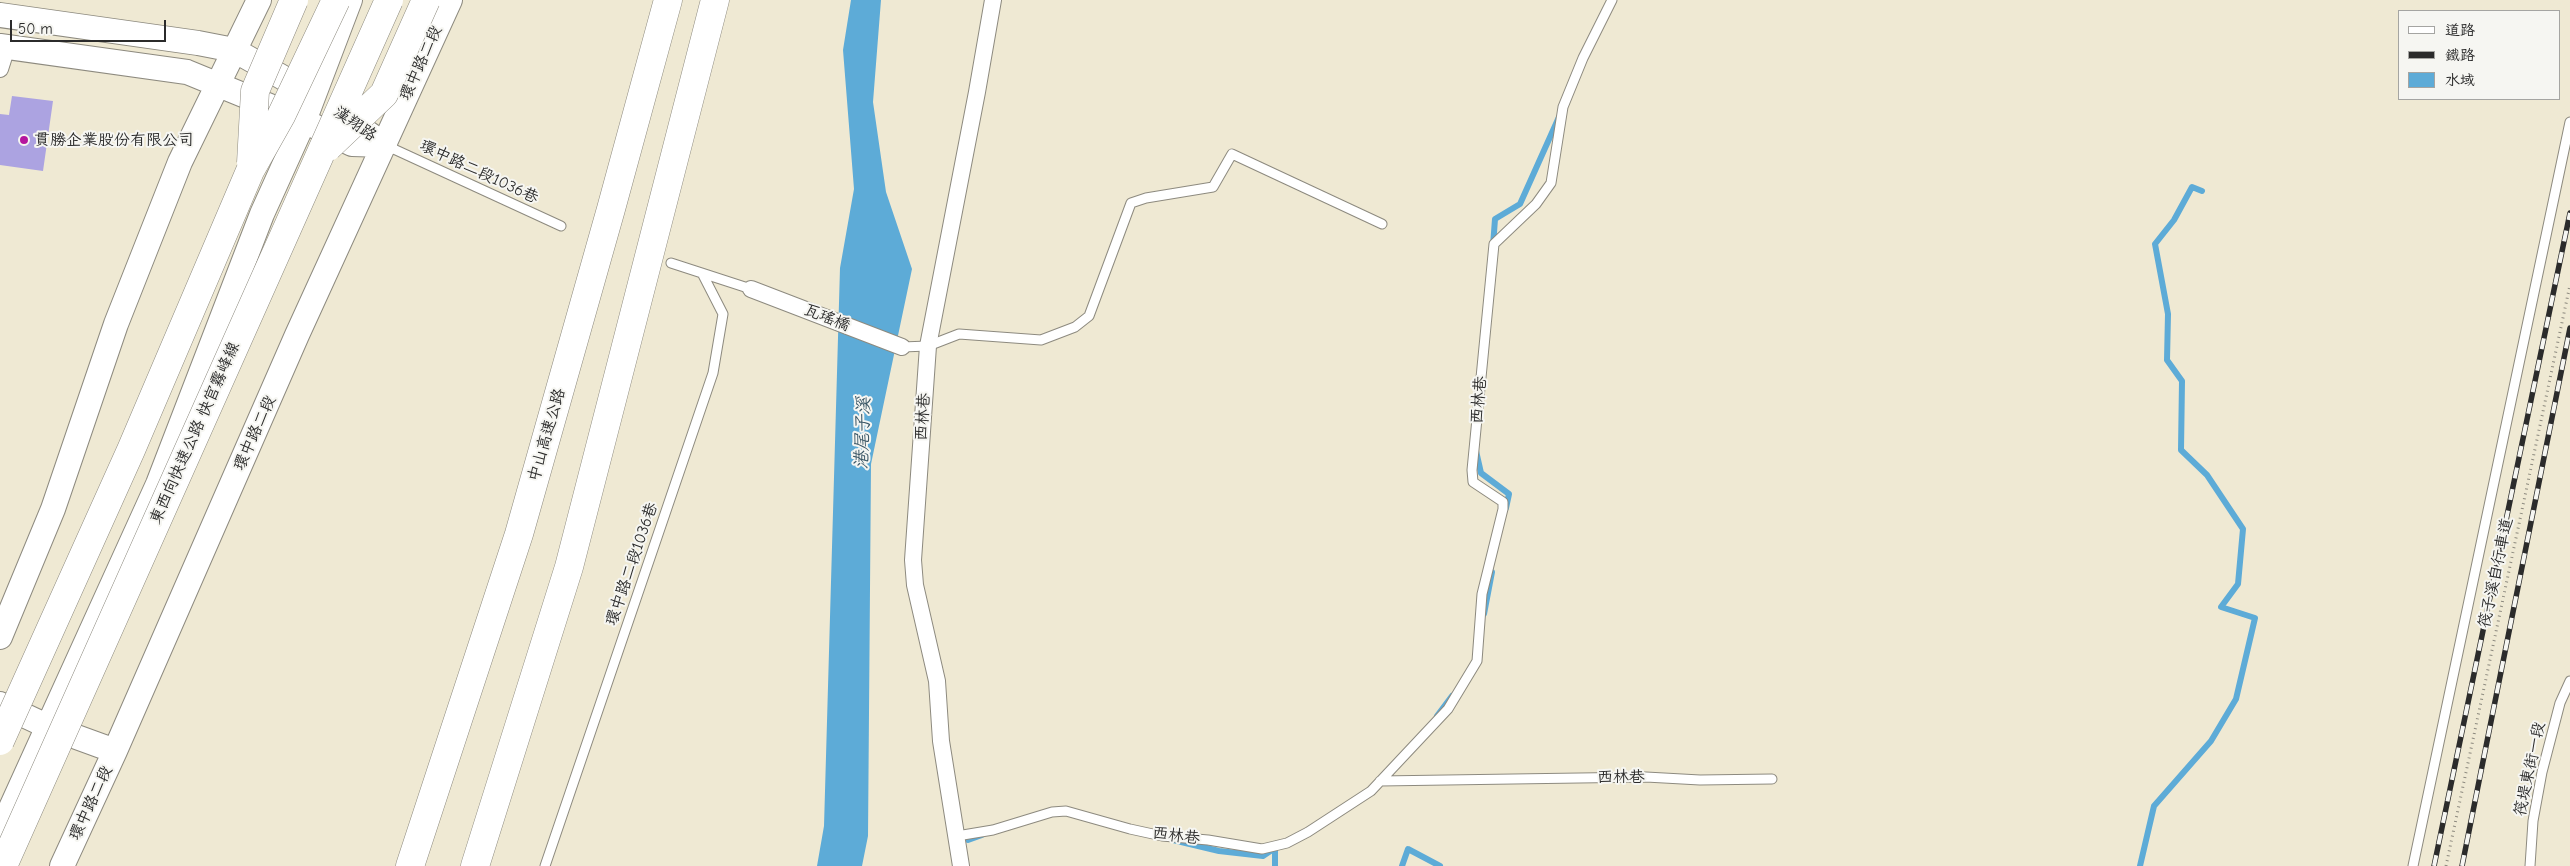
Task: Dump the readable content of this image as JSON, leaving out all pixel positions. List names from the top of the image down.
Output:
{
  "streets": {
    "highway": ["東西向快速公路 快官霧峰線", "中山高速公路"],
    "street": [
      "環中路二段",
      "漢翔路",
      "瓦瑤橋",
      "西林巷"
    ],
    "lane": ["環中路二段1036巷", "筏堤東街一段"],
    "path": ["筏子溪自行車道"]
  },
  "crossings": [
    ["環中路二段", "漢翔路"],
    ["環中路二段", "環中路二段1036巷"],
    ["漢翔路", "環中路二段1036巷"]
  ],
  "water": ["港尾子溪"],
  "places": ["貫勝企業股份有限公司"],
  "legend": ["道路", "鐵路", "水域"],
  "scale_bar": "50 m"
}
